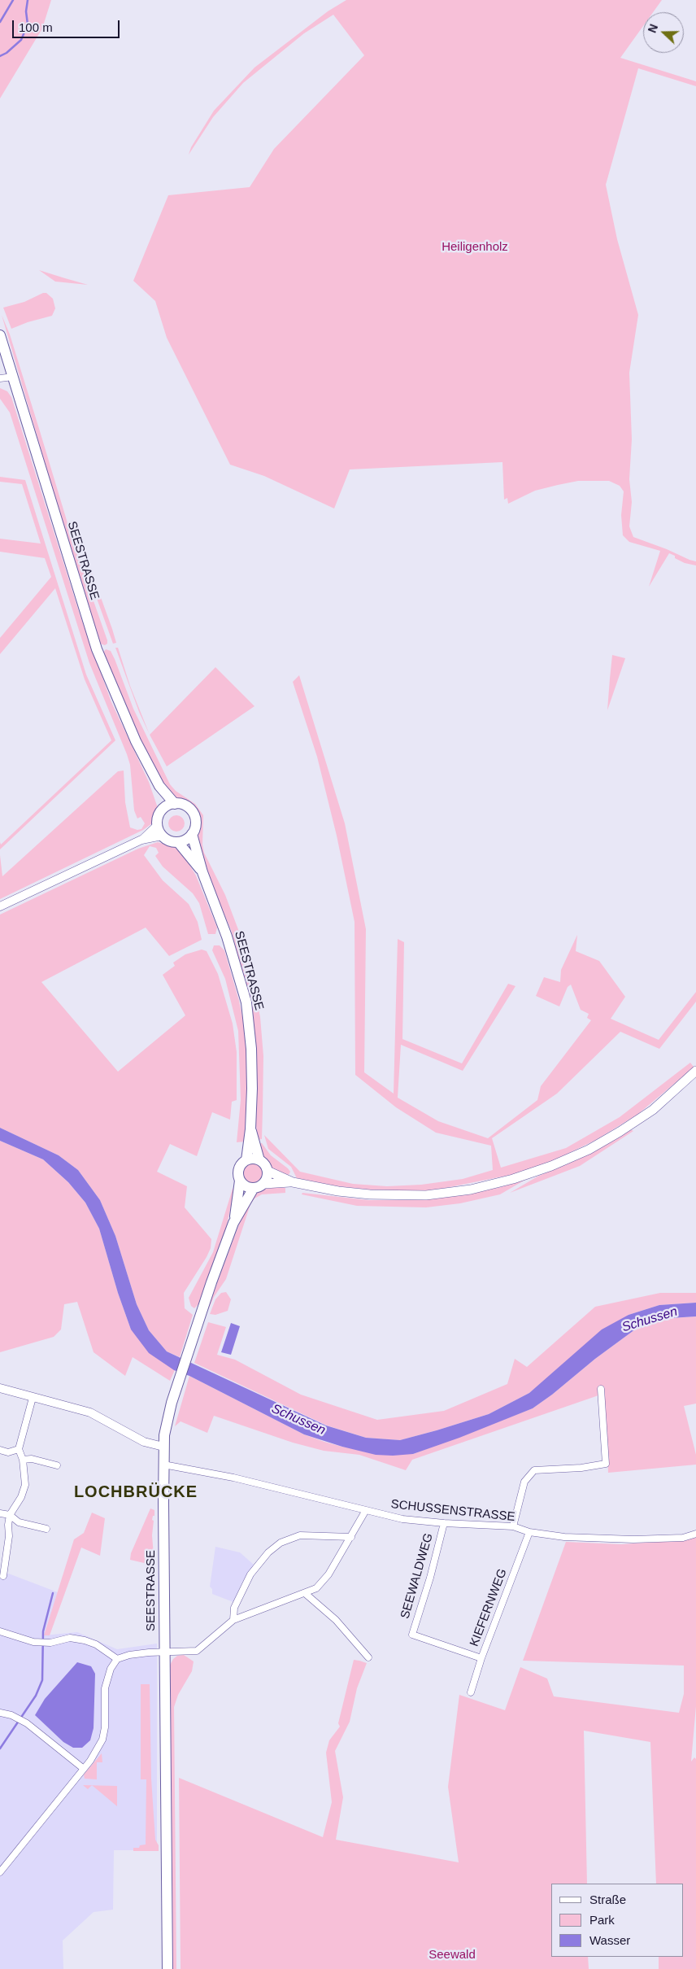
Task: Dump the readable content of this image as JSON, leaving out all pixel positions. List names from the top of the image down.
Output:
{
  "streets": {
    "main road": ["SEESTRASSE"],
    "street": ["SCHUSSENSTRASSE", "SEEWALDWEG", "KIEFERNWEG"]
  },
  "crossings": [
    ["SEESTRASSE", "SCHUSSENSTRASSE"],
    ["SCHUSSENSTRASSE", "SEEWALDWEG"],
    ["SCHUSSENSTRASSE", "KIEFERNWEG"],
    ["SEEWALDWEG", "KIEFERNWEG"]
  ],
  "districts": ["LOCHBRÜCKE"],
  "water": ["Schussen"],
  "parks": ["Heiligenholz", "Seewald"],
  "legend": ["Straße", "Park", "Wasser"],
  "scale_bar": "100 m",
  "north": "left"
}
